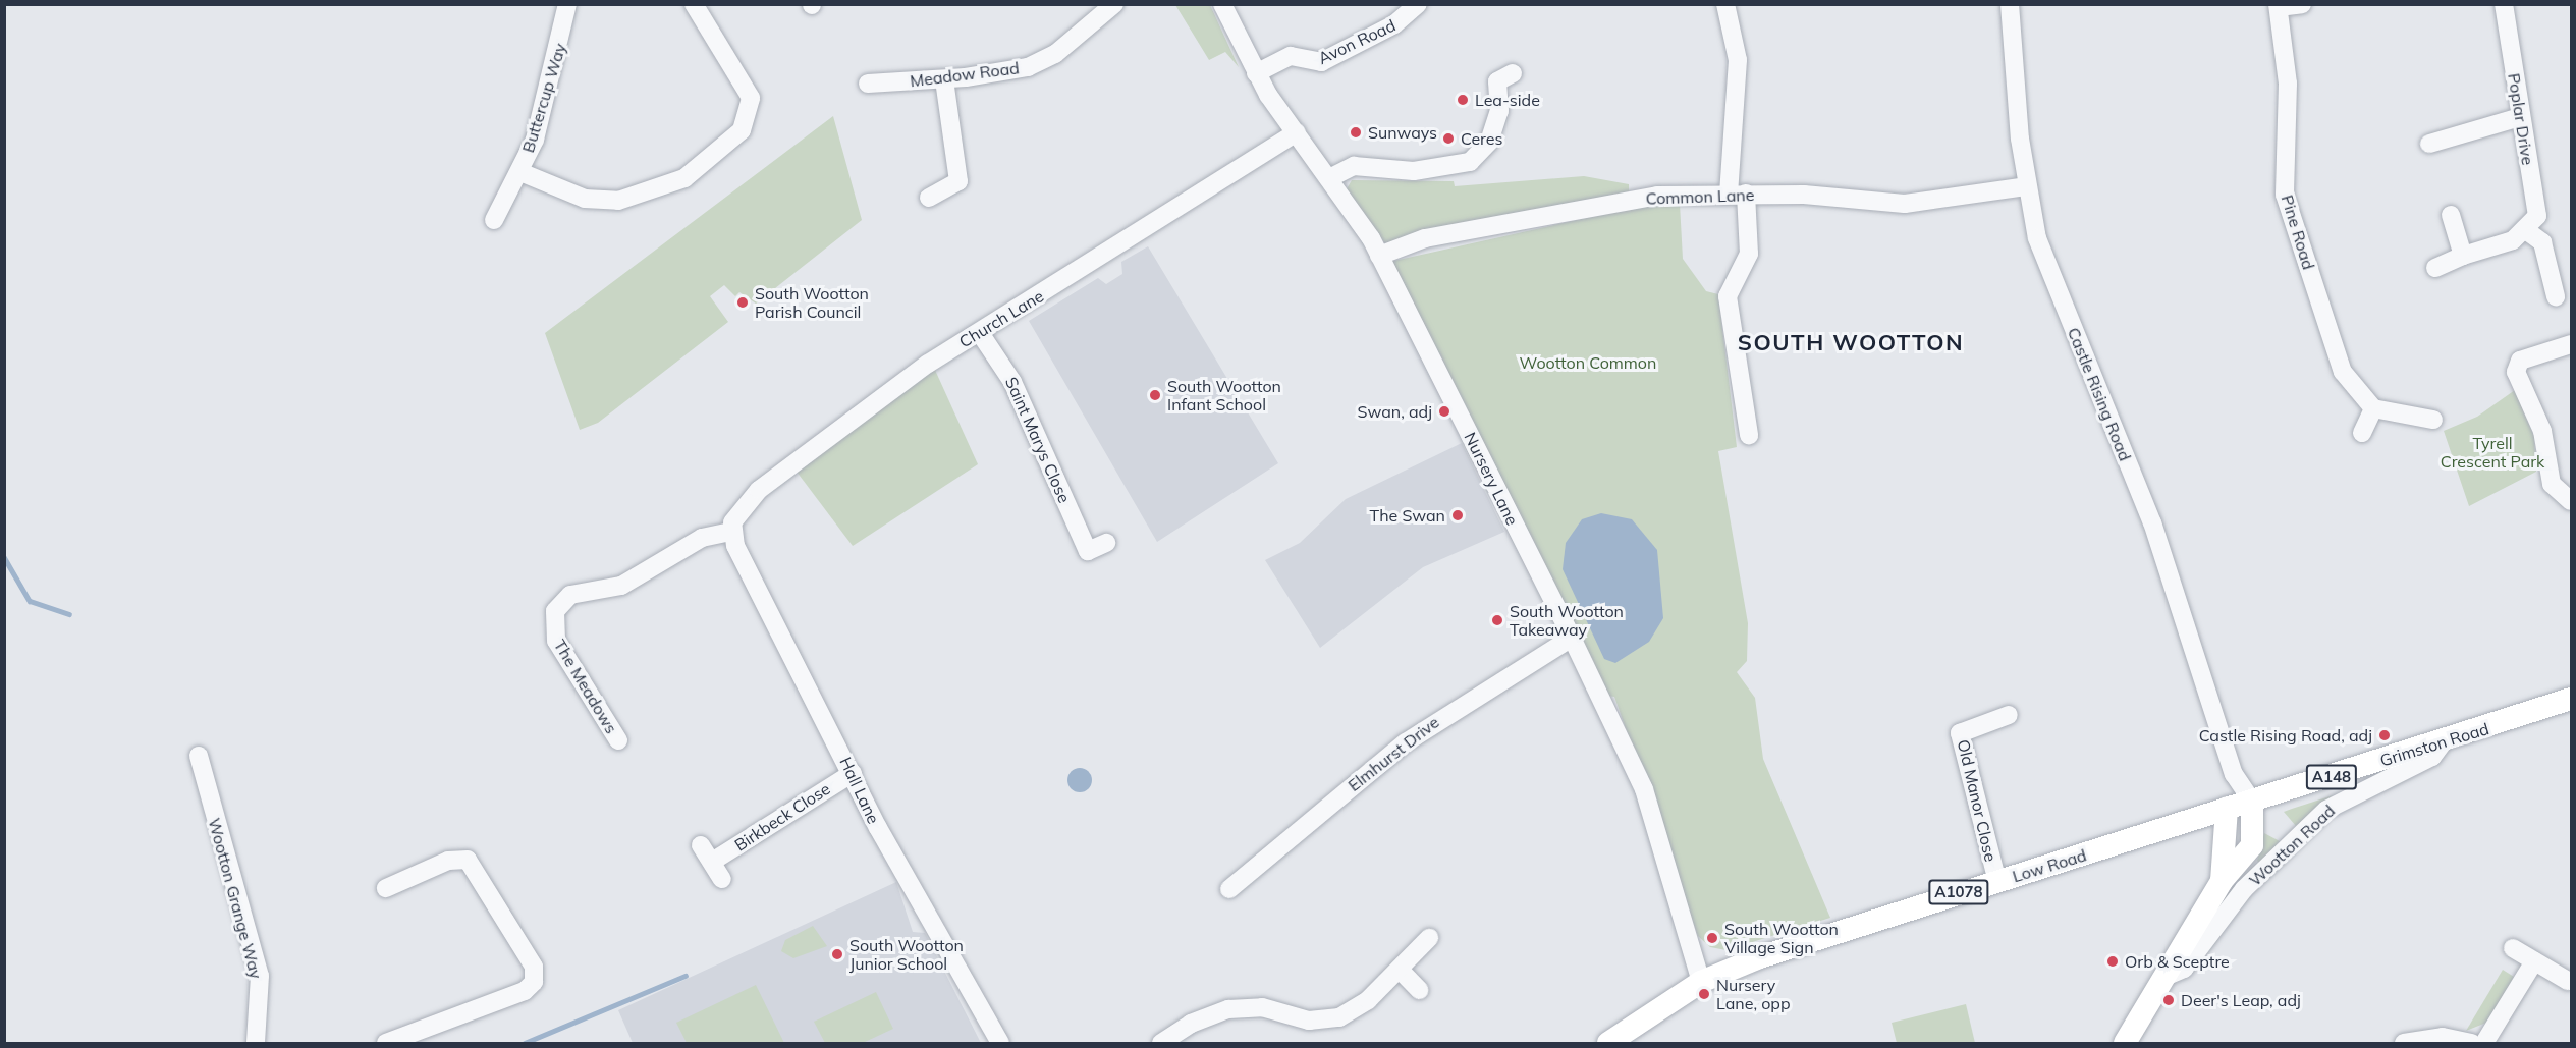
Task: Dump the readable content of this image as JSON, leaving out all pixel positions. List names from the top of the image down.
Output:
{
  "streets": {
    "main road": [
      "Grimston Road",
      "A148",
      "Wootton Road",
      "Low Road",
      "A1078"
    ],
    "street": [
      "Avon Road",
      "Meadow Road",
      "Buttercup Way",
      "Poplar Drive",
      "Common Lane",
      "Pine Road",
      "Church Lane",
      "Castle Rising Road",
      "Saint Marys Close",
      "Nursery Lane",
      "The Meadows",
      "Elmhurst Drive",
      "Hall Lane",
      "Old Manor Close",
      "Birkbeck Close",
      "Wootton Grange Way"
    ]
  },
  "crossings": [
    ["Avon Road", "Nursery Lane"],
    ["Common Lane", "Castle Rising Road"],
    ["Common Lane", "Nursery Lane"],
    ["Church Lane", "Saint Marys Close"],
    ["Church Lane", "Nursery Lane"],
    ["Church Lane", "The Meadows"],
    ["Church Lane", "Hall Lane"],
    ["Castle Rising Road", "Grimston Road"],
    ["Castle Rising Road", "Wootton Road"],
    ["Castle Rising Road", "Low Road"],
    ["Nursery Lane", "Elmhurst Drive"],
    ["Nursery Lane", "Low Road"],
    ["The Meadows", "Hall Lane"],
    ["Grimston Road", "Wootton Road"],
    ["Grimston Road", "Low Road"],
    ["Hall Lane", "Birkbeck Close"],
    ["Old Manor Close", "Low Road"],
    ["Wootton Road", "Low Road"]
  ],
  "districts": ["SOUTH WOOTTON"],
  "parks": ["Wootton Common", "Tyrell Crescent Park"],
  "places": [
    "Lea-side",
    "Sunways",
    "Ceres",
    "South Wootton Parish Council",
    "South Wootton Infant School",
    "Swan, adj",
    "The Swan",
    "South Wootton Takeaway",
    "Castle Rising Road, adj",
    "South Wootton Village Sign",
    "South Wootton Junior School",
    "Orb & Sceptre",
    "Nursery Lane, opp",
    "Deer's Leap, adj"
  ]
}
